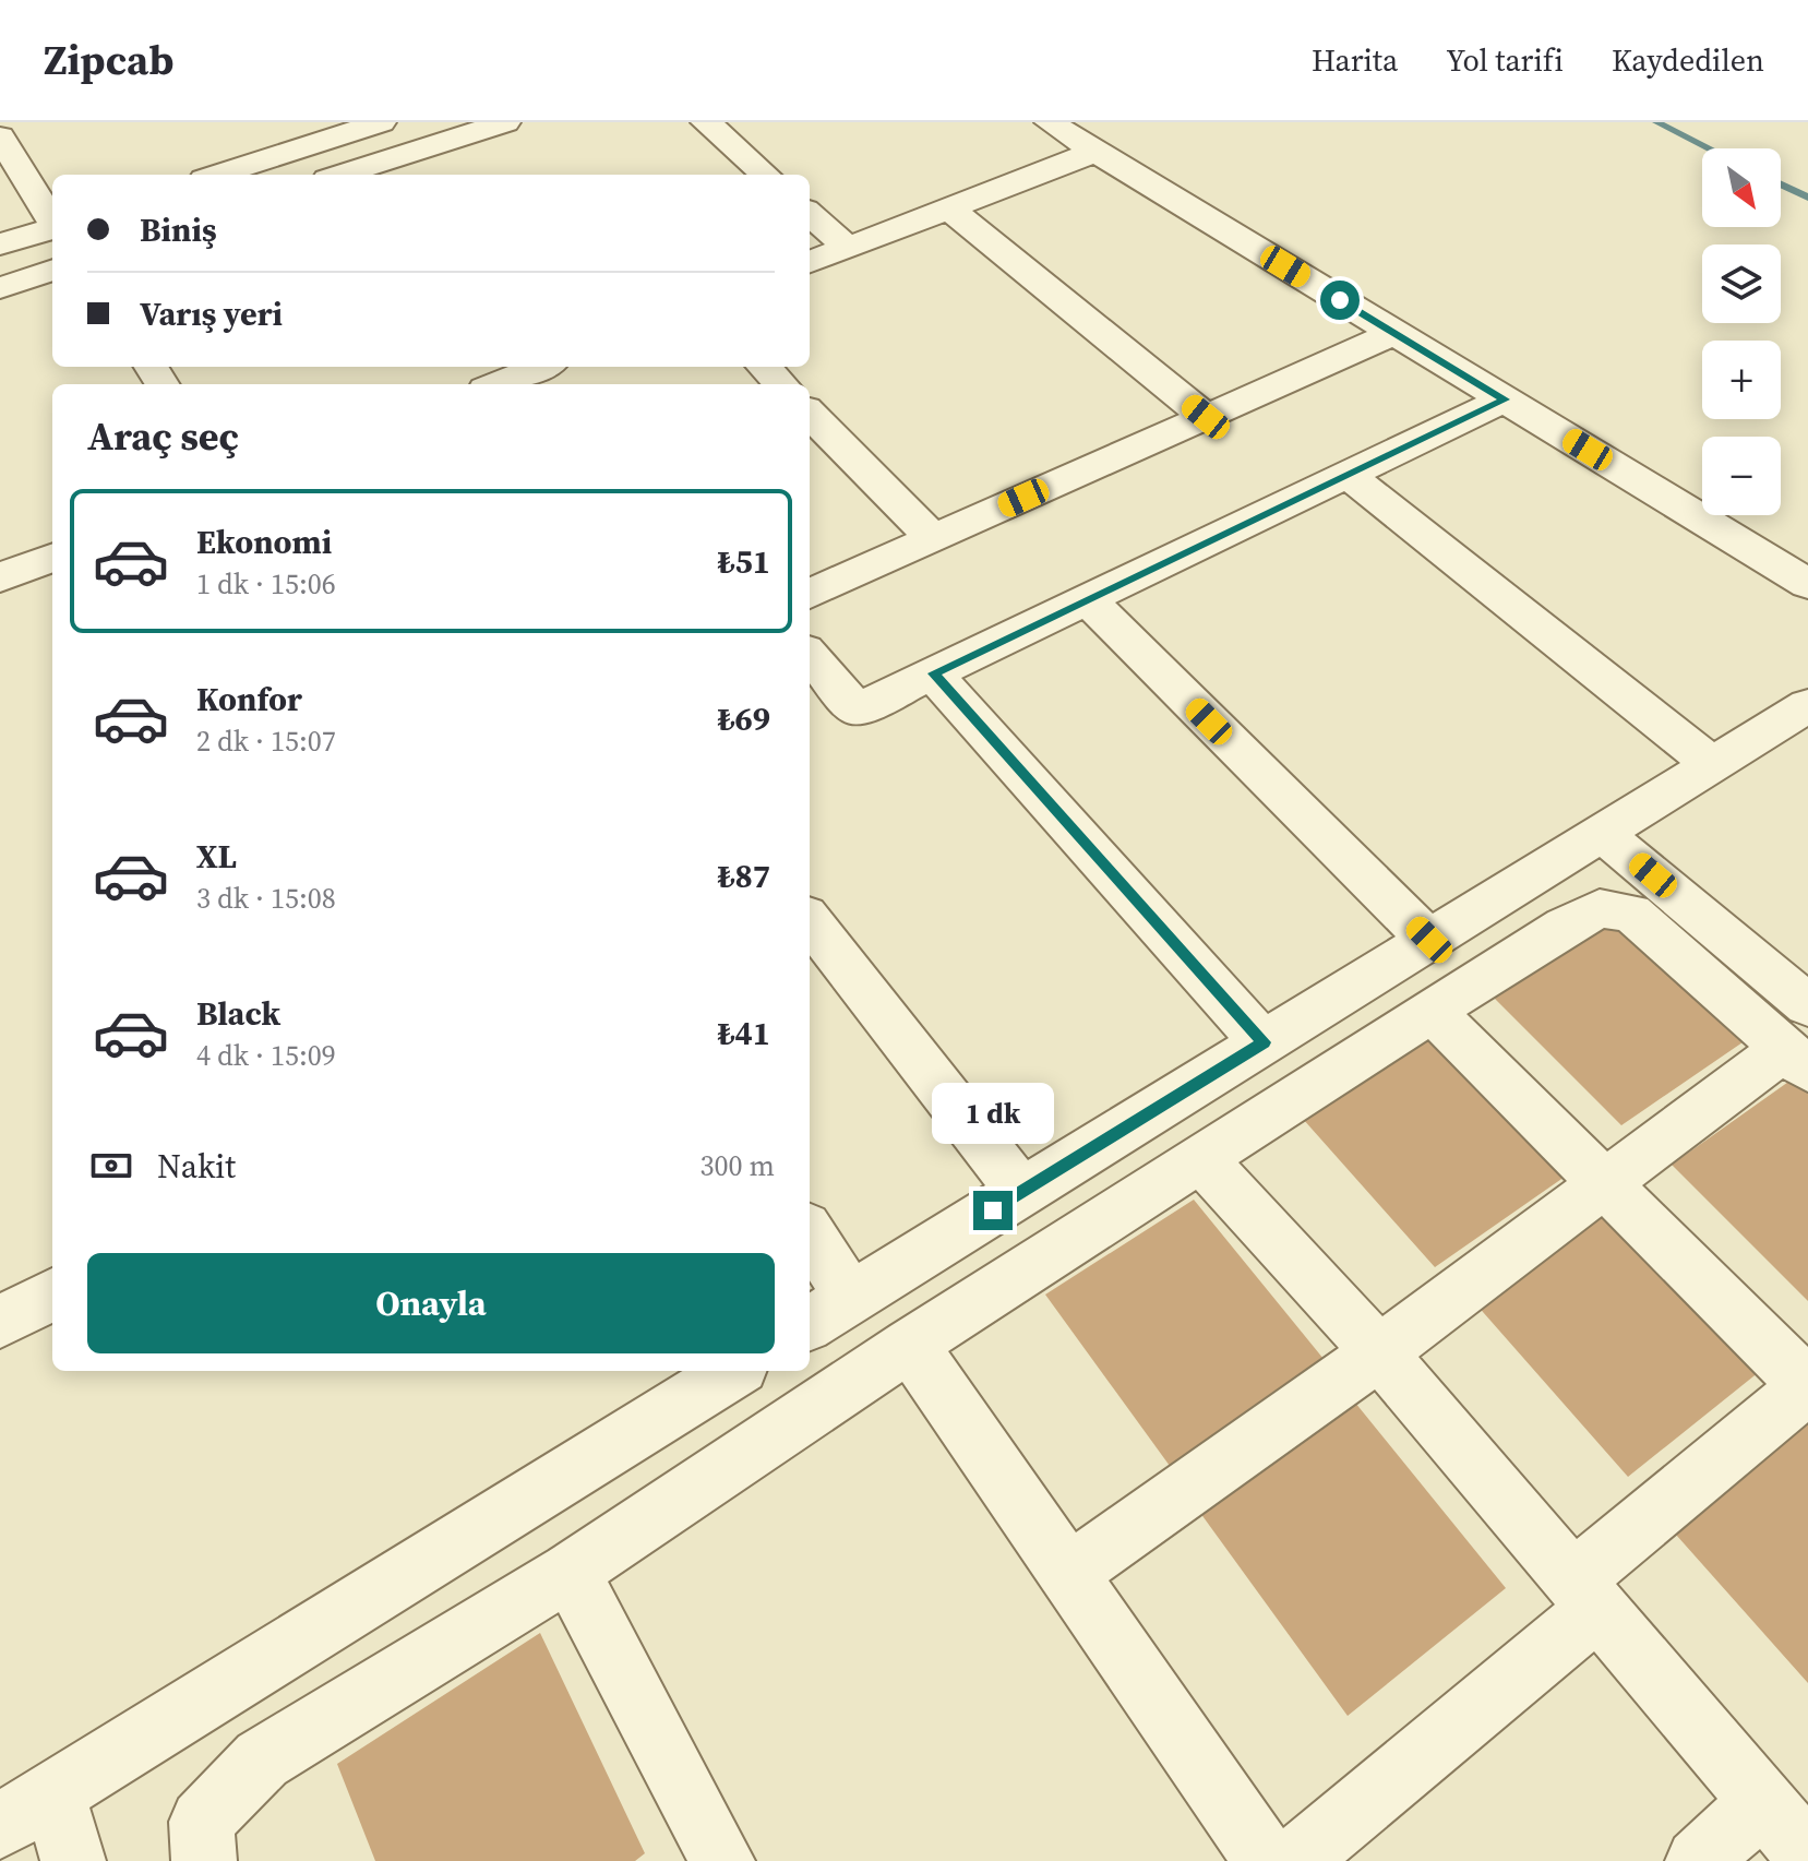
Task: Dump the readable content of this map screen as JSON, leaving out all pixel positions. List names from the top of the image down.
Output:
{
  "north": "bottom right",
  "page": {
    "header": "Zipcab",
    "nav": ["Harita", "Yol tarifi", "Kaydedilen"],
    "map_buttons": ["+", "−"],
    "banner": ["Biniş", "Varış yeri"],
    "heading": "Araç seç",
    "list": [
      {
        "name": "Ekonomi",
        "note": "1 dk · 15:06",
        "value": "₺51"
      },
      {
        "name": "Konfor",
        "note": "2 dk · 15:07",
        "value": "₺69"
      },
      {
        "name": "XL",
        "note": "3 dk · 15:08",
        "value": "₺87"
      },
      {
        "name": "Black",
        "note": "4 dk · 15:09",
        "value": "₺41"
      }
    ],
    "bubble": "1 dk",
    "pay": ["Nakit", "300 m"],
    "buttons": "Onayla"
  }
}
